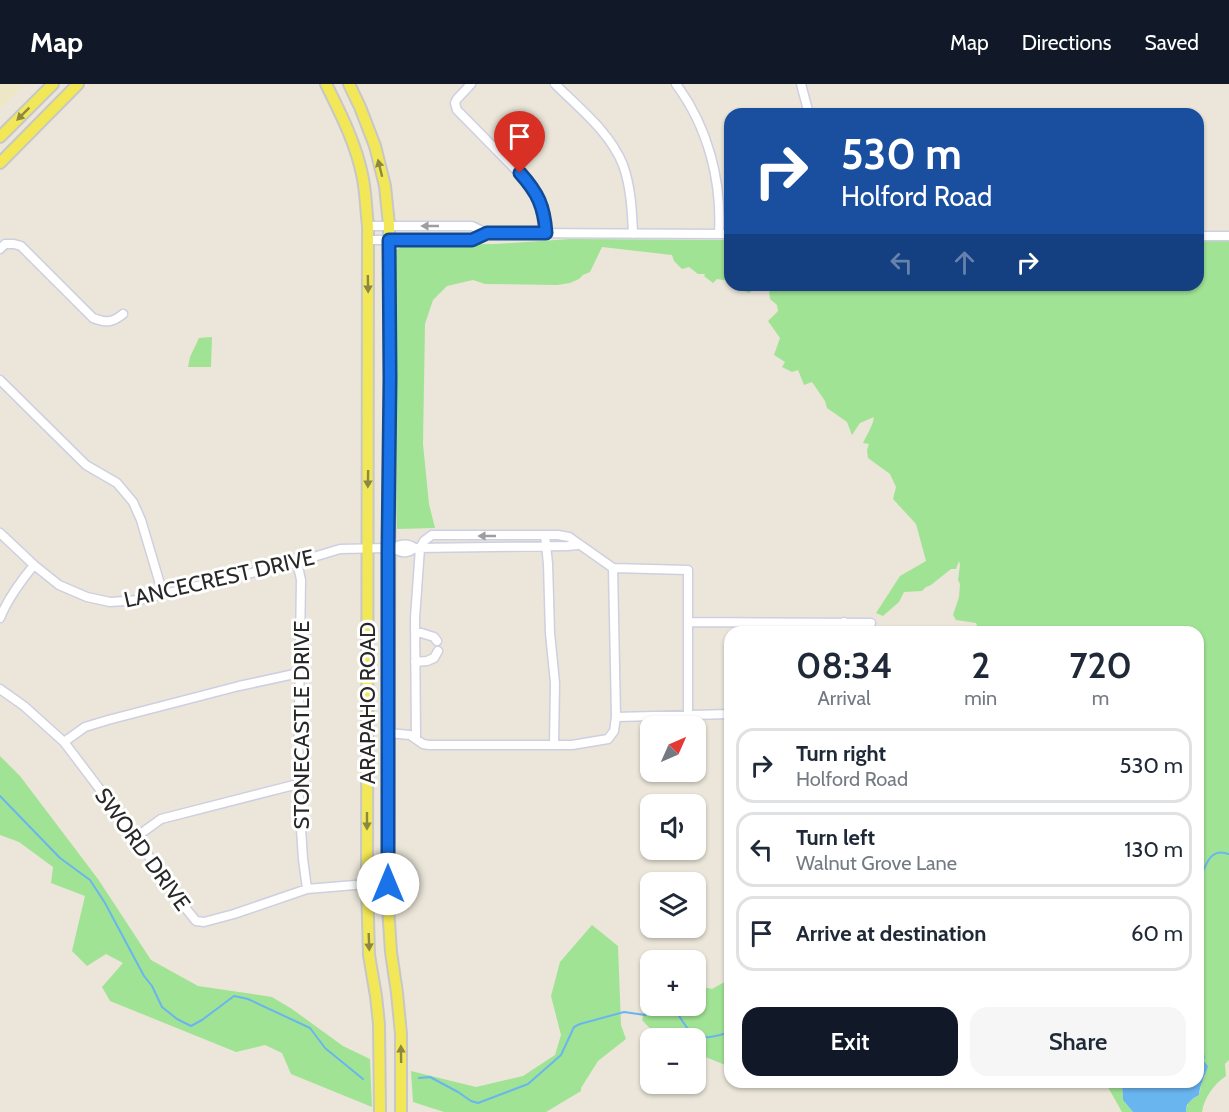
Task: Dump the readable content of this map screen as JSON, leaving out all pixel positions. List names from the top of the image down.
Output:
{
  "streets": {
    "main road": ["ARAPAHO ROAD"],
    "street": ["LANCECREST DRIVE", "STONECASTLE DRIVE", "SWORD DRIVE"]
  },
  "crossings": [
    ["LANCECREST DRIVE", "ARAPAHO ROAD"],
    ["LANCECREST DRIVE", "STONECASTLE DRIVE"],
    ["ARAPAHO ROAD", "SWORD DRIVE"],
    ["STONECASTLE DRIVE", "SWORD DRIVE"]
  ],
  "north": "top right",
  "page": {
    "header": "Map",
    "nav": ["Map", "Directions", "Saved"],
    "turn": ["530 m", "Holford Road"],
    "eta": [
      "08:34",
      "Arrival",
      "2",
      "min",
      "720",
      "m"
    ],
    "map_buttons": ["+", "−"],
    "list": [
      {
        "name": "Turn right",
        "note": "Holford Road",
        "value": "530 m"
      },
      {
        "name": "Turn left",
        "note": "Walnut Grove Lane",
        "value": "130 m"
      },
      {
        "name": "Arrive at destination",
        "value": "60 m"
      }
    ],
    "buttons": ["Exit", "Share"]
  }
}
